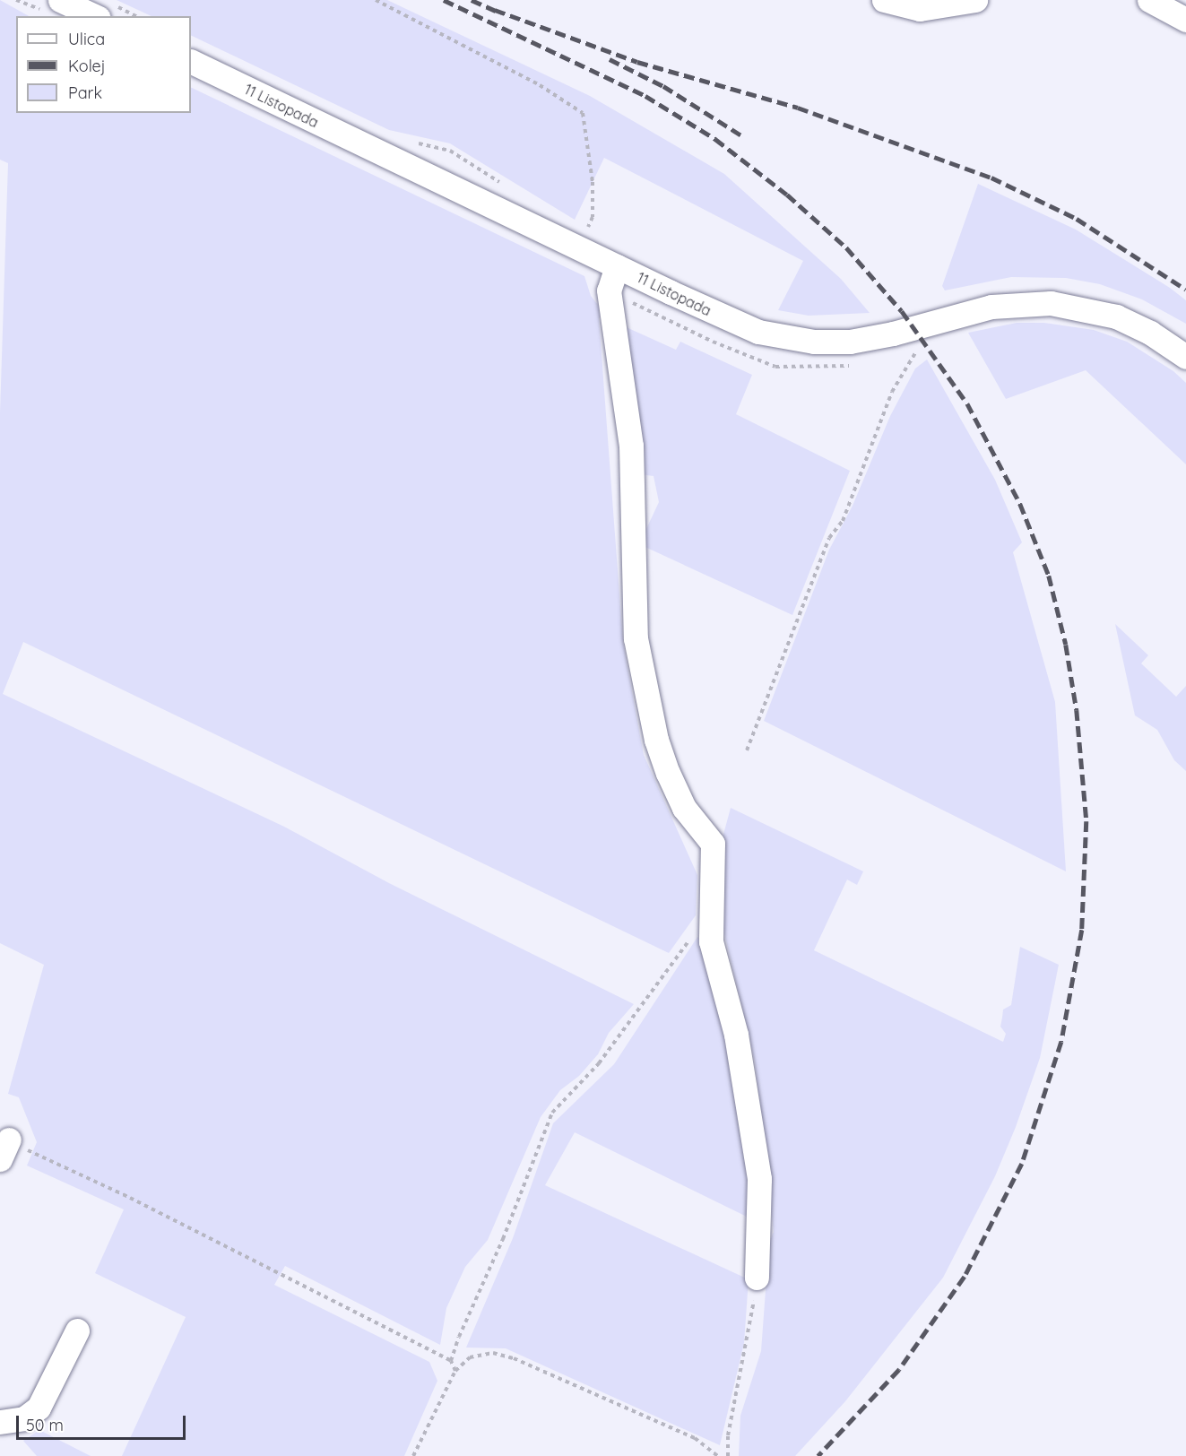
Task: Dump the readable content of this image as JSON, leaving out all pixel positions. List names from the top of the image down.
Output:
{
  "streets": {
    "street": ["11 Listopada"]
  },
  "legend": ["Ulica", "Kolej", "Park"],
  "scale_bar": "50 m"
}
